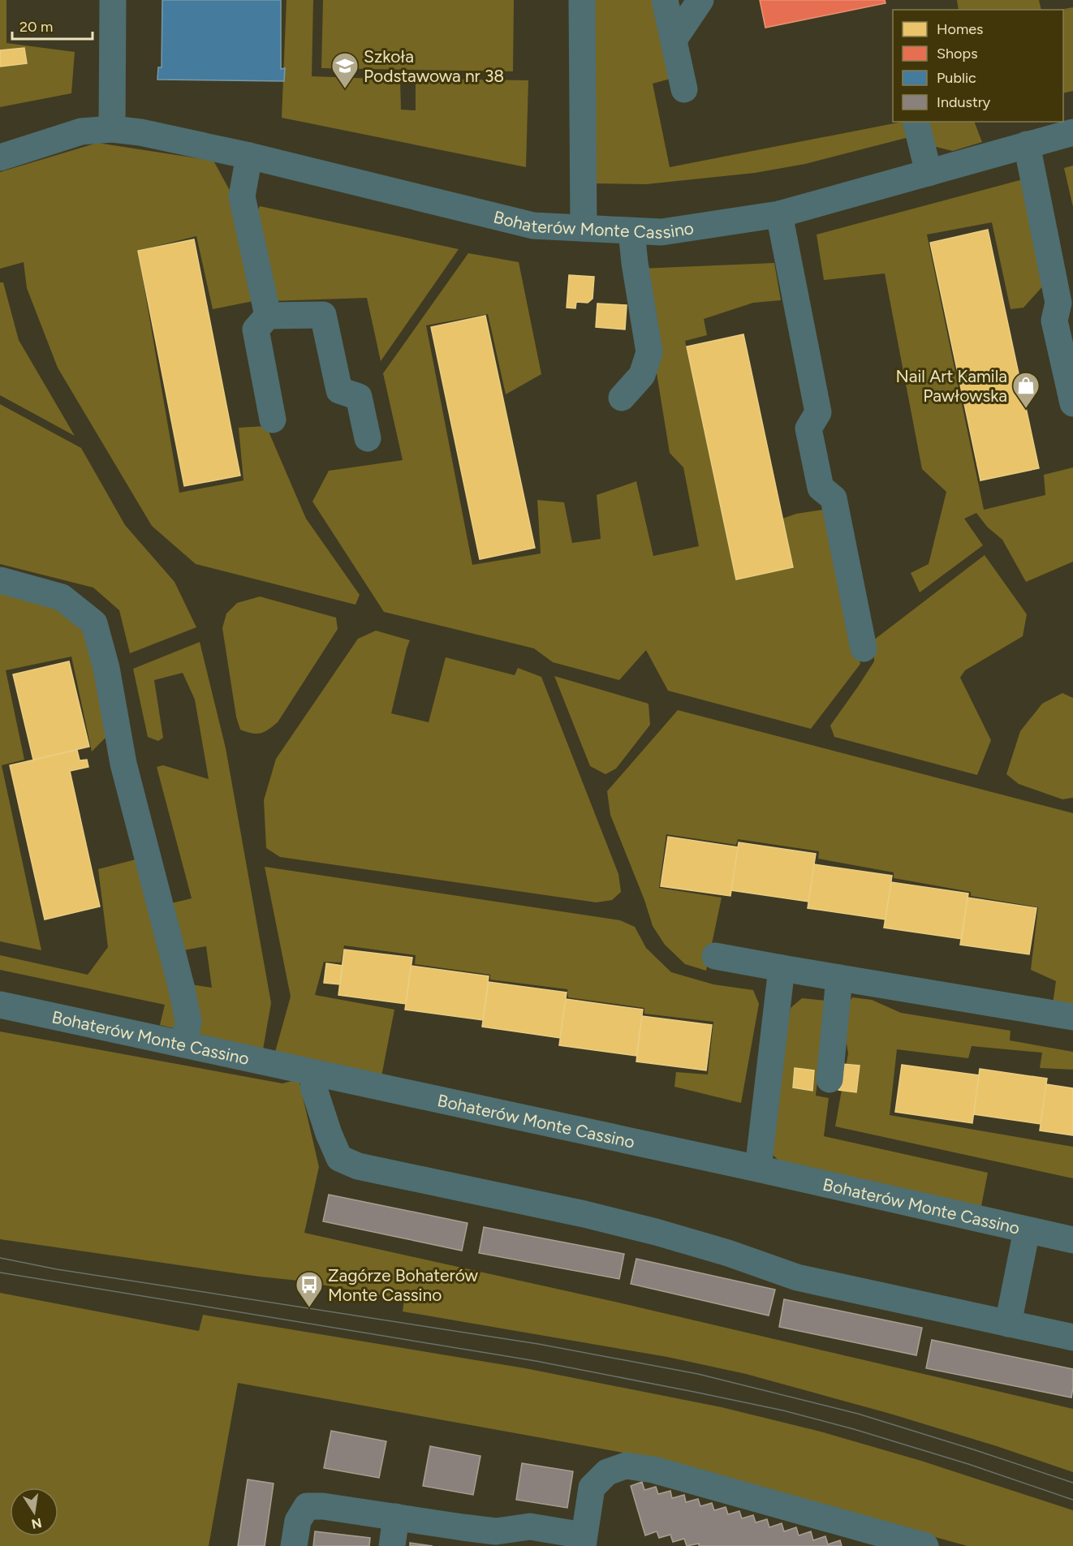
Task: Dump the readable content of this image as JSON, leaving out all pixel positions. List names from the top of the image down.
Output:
{
  "streets": {
    "street": ["Bohaterów Monte Cassino"]
  },
  "places": {
    "school or university": ["Szkoła Podstawowa nr 38"],
    "shop": ["Nail Art Kamila Pawłowska"],
    "bus stop": ["Zagórze Bohaterów Monte Cassino"]
  },
  "legend": [
    "Homes",
    "Shops",
    "Public",
    "Industry"
  ],
  "scale_bar": "20 m",
  "north": "bottom"
}
